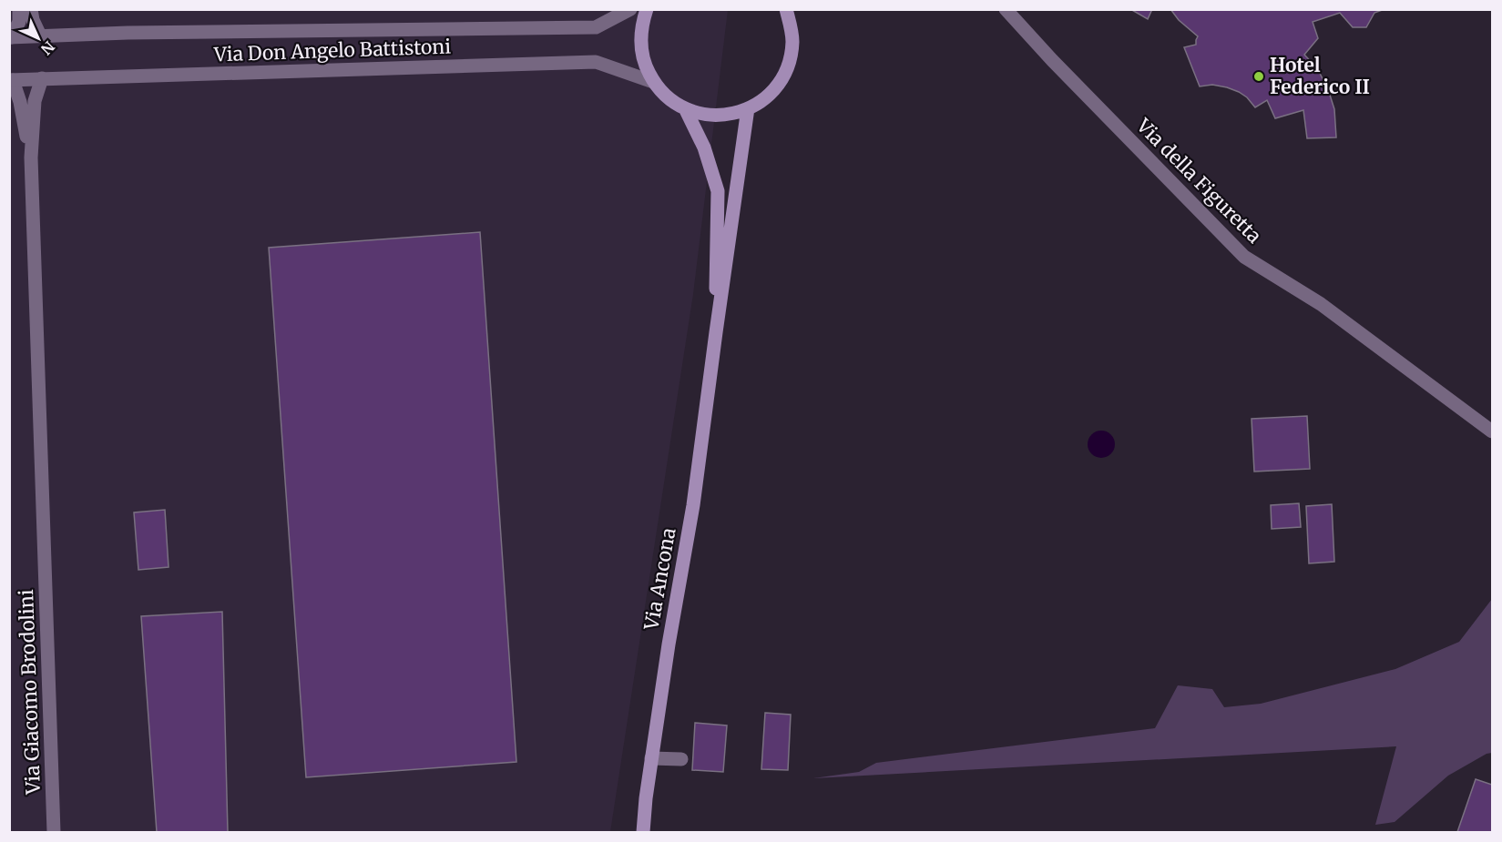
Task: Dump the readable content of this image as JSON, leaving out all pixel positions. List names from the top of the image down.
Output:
{
  "streets": {
    "main road": ["Via Ancona"],
    "street": ["Via Don Angelo Battistoni", "Via della Figuretta", "Via Giacomo Brodolini"]
  },
  "crossings": [
    ["Via Don Angelo Battistoni", "Via Ancona"],
    ["Via Don Angelo Battistoni", "Via Giacomo Brodolini"]
  ],
  "places": ["Hotel Federico II"],
  "north": "bottom right"
}
